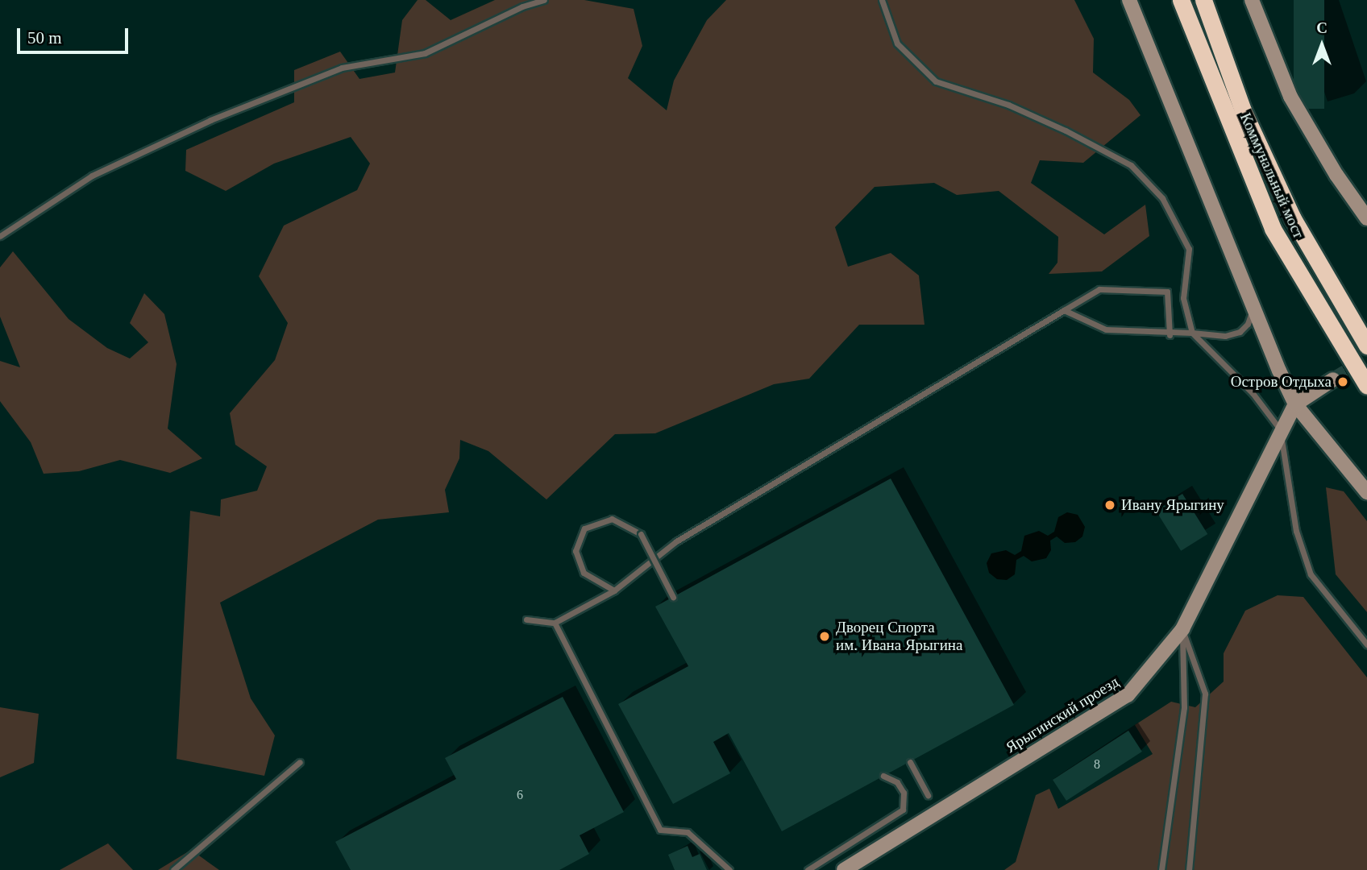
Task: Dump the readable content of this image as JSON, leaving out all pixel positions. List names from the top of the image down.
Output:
{
  "streets": {
    "highway": ["Коммунальный мост"],
    "main road": ["Ярыгинский проезд"]
  },
  "places": ["Остров Отдыха", "Ивану Ярыгину", "Дворец Спорта им. Ивана Ярыгина"],
  "house_numbers": ["8", "6"],
  "scale_bar": "50 m",
  "north": "top"
}
